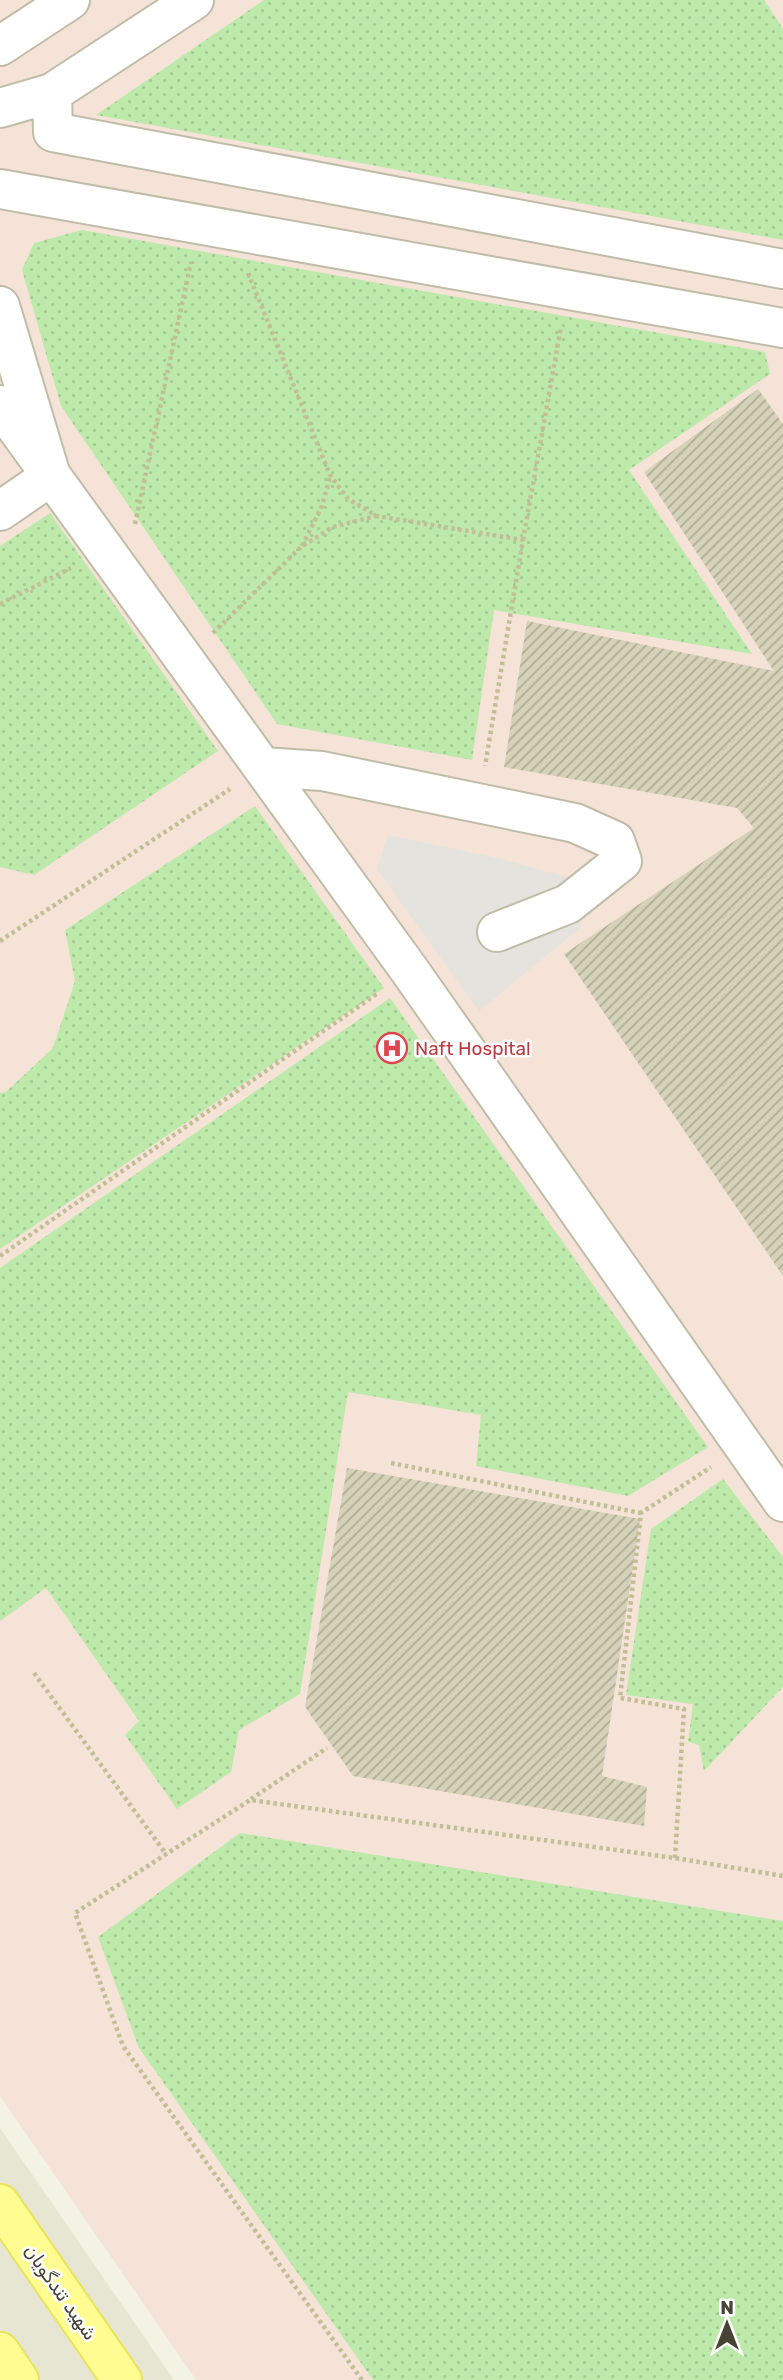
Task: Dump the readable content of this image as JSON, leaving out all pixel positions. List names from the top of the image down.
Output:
{
  "streets": {
    "main road": ["شهید تندگویان"]
  },
  "places": {
    "hospital": ["Naft Hospital"]
  },
  "north": "top"
}
